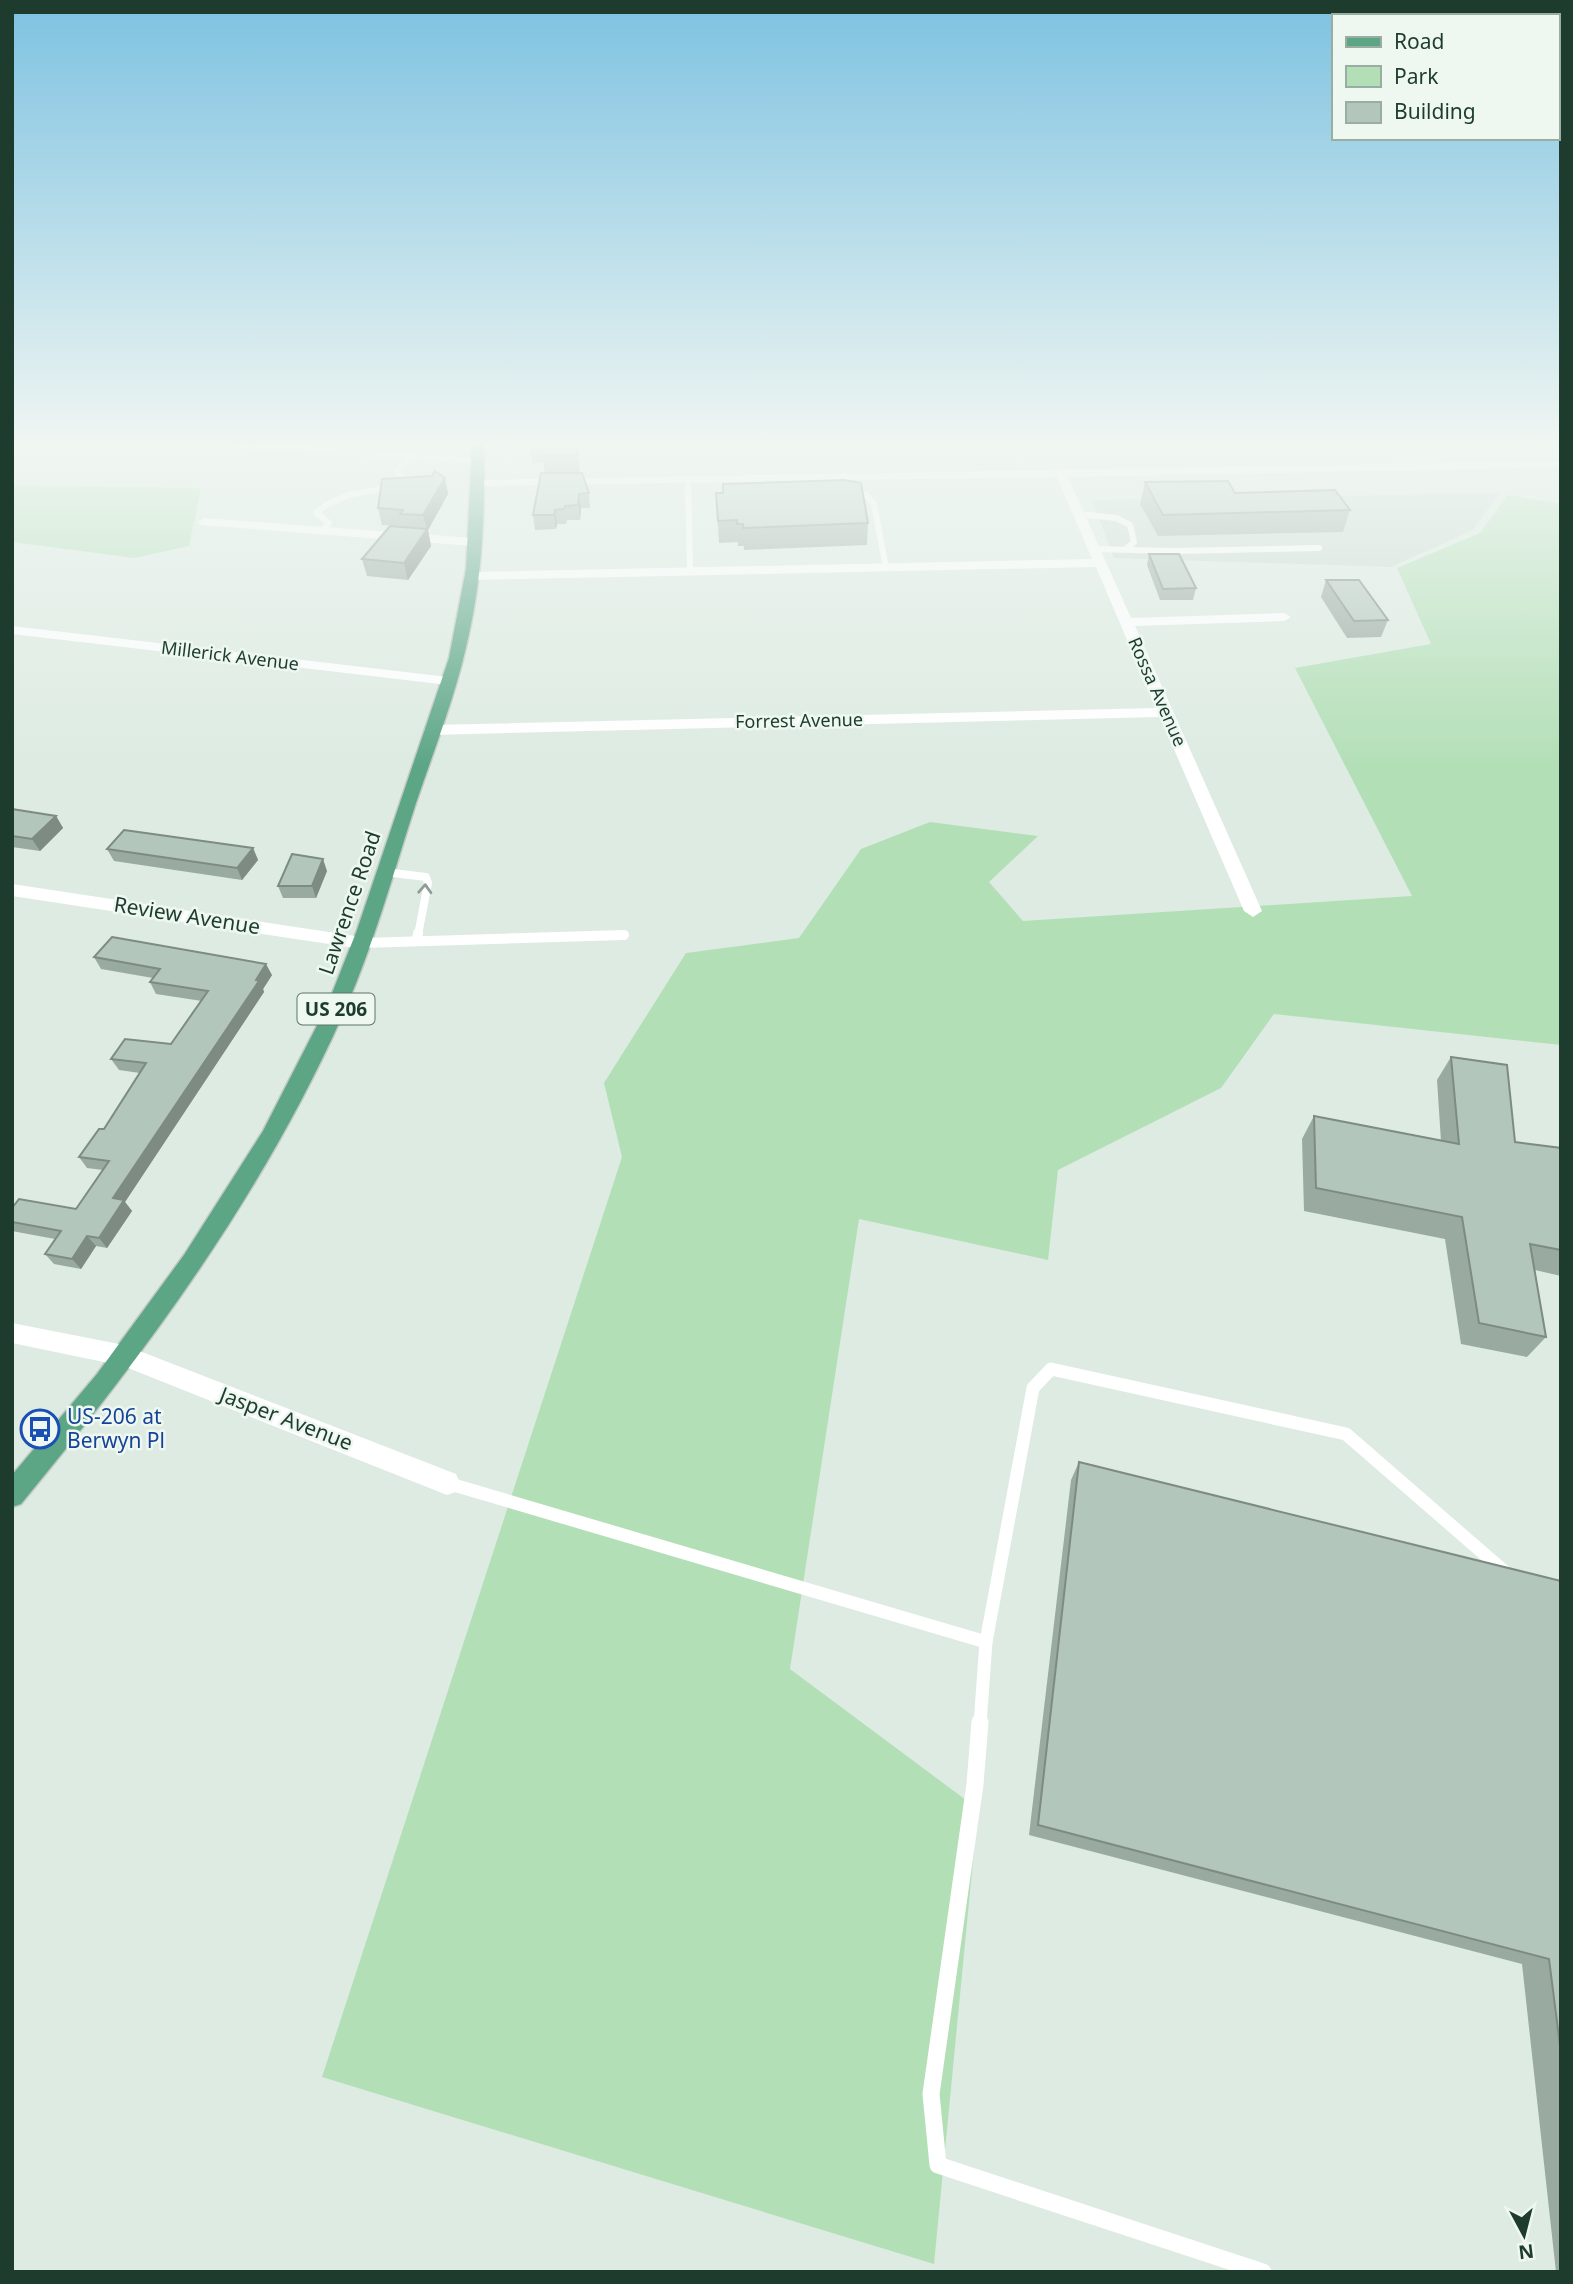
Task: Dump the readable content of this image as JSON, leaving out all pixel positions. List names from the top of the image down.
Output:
{
  "streets": {
    "main road": ["Lawrence Road", "US 206"],
    "street": [
      "Millerick Avenue",
      "Rossa Avenue",
      "Forrest Avenue",
      "Review Avenue",
      "Jasper Avenue"
    ]
  },
  "crossings": [
    ["Millerick Avenue", "Lawrence Road"],
    ["Rossa Avenue", "Forrest Avenue"],
    ["Forrest Avenue", "Lawrence Road"],
    ["Lawrence Road", "Review Avenue"],
    ["Lawrence Road", "Jasper Avenue"]
  ],
  "places": {
    "bus stop": ["US-206 at Berwyn Pl"]
  },
  "legend": ["Road", "Park", "Building"],
  "north": "bottom"
}
